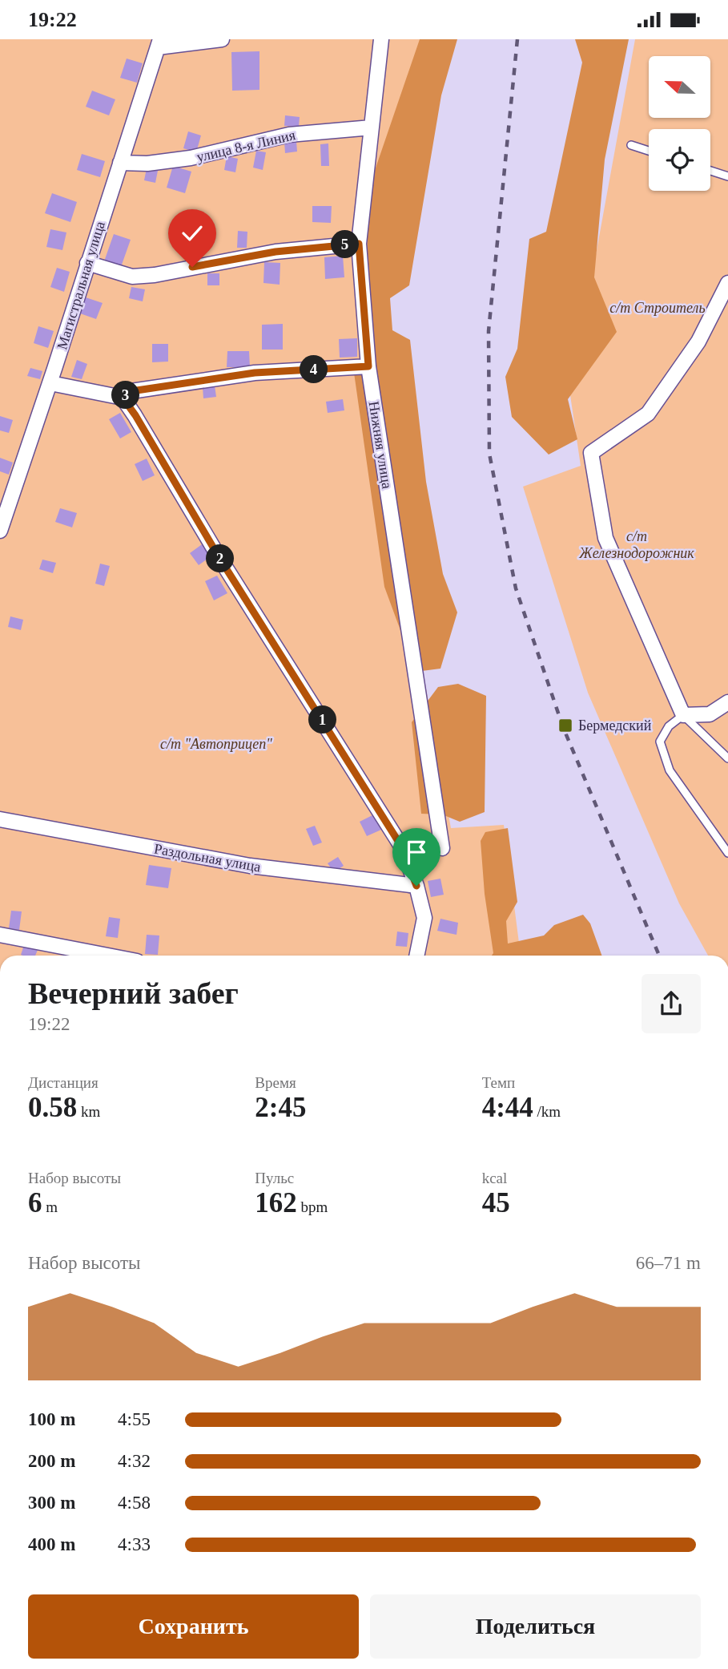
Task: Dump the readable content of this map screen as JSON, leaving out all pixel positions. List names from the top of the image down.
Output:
{
  "streets": {
    "street": [
      "улица 8-я Линия",
      "Магистральная улица",
      "Нижняя улица",
      "Раздольная улица"
    ]
  },
  "crossings": [
    ["улица 8-я Линия", "Магистральная улица"],
    ["улица 8-я Линия", "Нижняя улица"]
  ],
  "parks": ["с/т Строитель", "с/т Железнодорожник", "с/т \"Автоприцеп\""],
  "places": {
    "transit": ["Бермедский"]
  },
  "north": "left",
  "page": {
    "status": "19:22",
    "pins": [
      "5",
      "4",
      "3",
      "2",
      "1"
    ],
    "heading": ["Вечерний забег", "19:22"],
    "stats": [
      ["Дистанция", "0.58 km"],
      ["Время", "2:45"],
      ["Темп", "4:44 /km"],
      ["Набор высоты", "6 m"],
      ["Пульс", "162 bpm"],
      ["kcal", "45"]
    ],
    "chart": ["Набор высоты", "66–71 m"],
    "list": [
      {
        "name": "100 m",
        "note": "4:55"
      },
      {
        "name": "200 m",
        "note": "4:32"
      },
      {
        "name": "300 m",
        "note": "4:58"
      },
      {
        "name": "400 m",
        "note": "4:33"
      }
    ],
    "buttons": ["Сохранить", "Поделиться"]
  }
}
